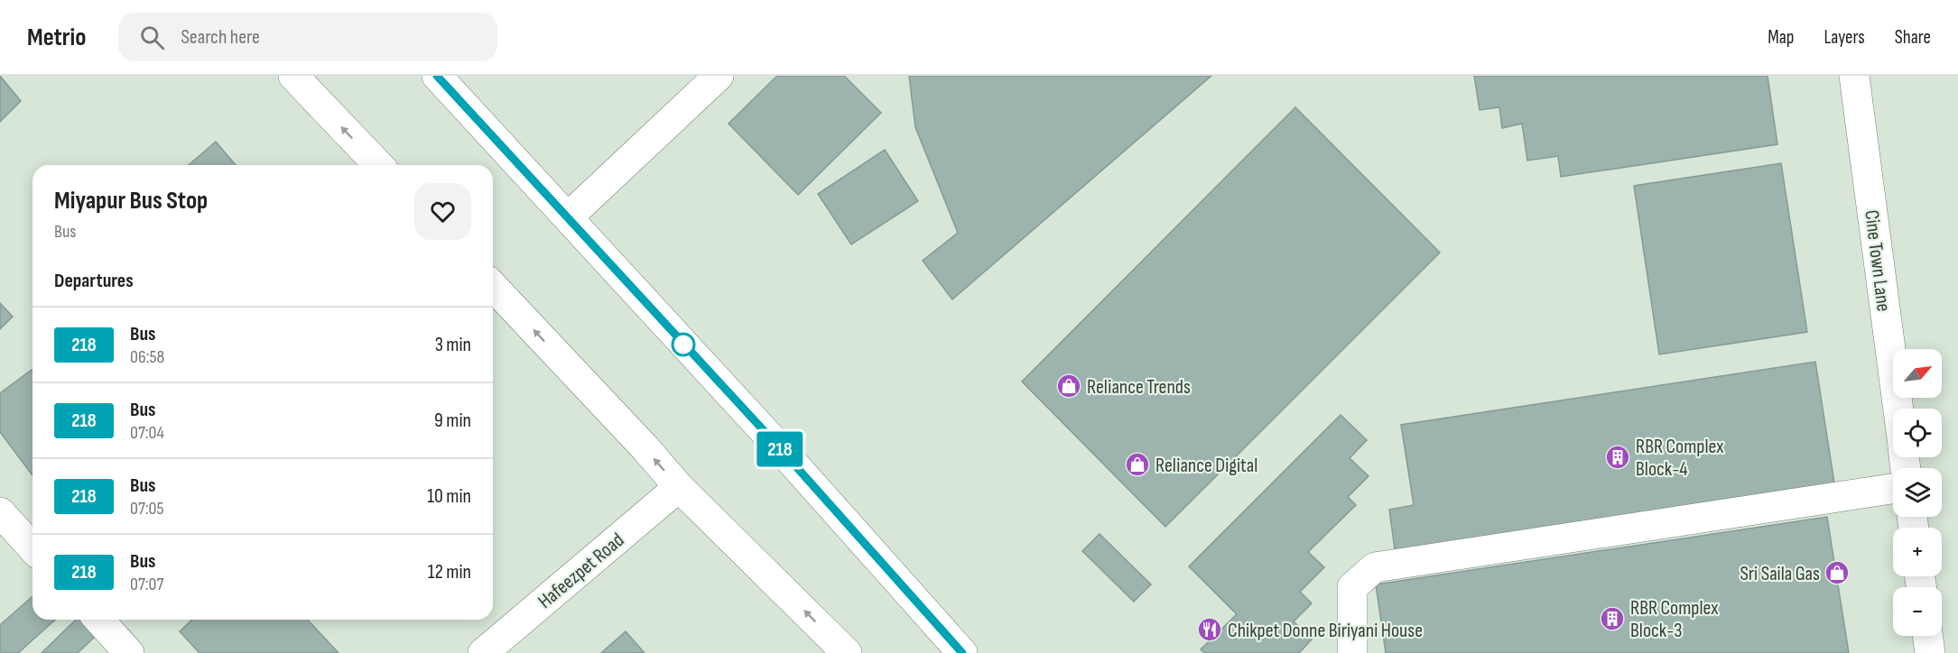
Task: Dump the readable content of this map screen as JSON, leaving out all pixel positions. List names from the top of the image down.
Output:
{
  "streets": {
    "main road": ["Cine Town Lane", "Hafeezpet Road"]
  },
  "places": {
    "shop": ["Reliance Trends", "Reliance Digital", "Sri Saila Gas"],
    "building": ["RBR Complex Block-4", "RBR Complex Block-3"],
    "restaurant": ["Chikpet Donne Biriyani House"]
  },
  "lines": ["bus line 218"],
  "north": "top right",
  "page": {
    "header": "Metrio",
    "search": "Search here",
    "nav": ["Map", "Layers", "Share"],
    "on_map": "218",
    "heading": [
      ["Miyapur Bus Stop", "Bus"],
      "Departures"
    ],
    "list": [
      {
        "mark": "218",
        "name": "Bus",
        "note": "06:58",
        "value": "3 min"
      },
      {
        "mark": "218",
        "name": "Bus",
        "note": "07:04",
        "value": "9 min"
      },
      {
        "mark": "218",
        "name": "Bus",
        "note": "07:05",
        "value": "10 min"
      },
      {
        "mark": "218",
        "name": "Bus",
        "note": "07:07",
        "value": "12 min"
      }
    ],
    "map_buttons": ["+", "−"]
  }
}
